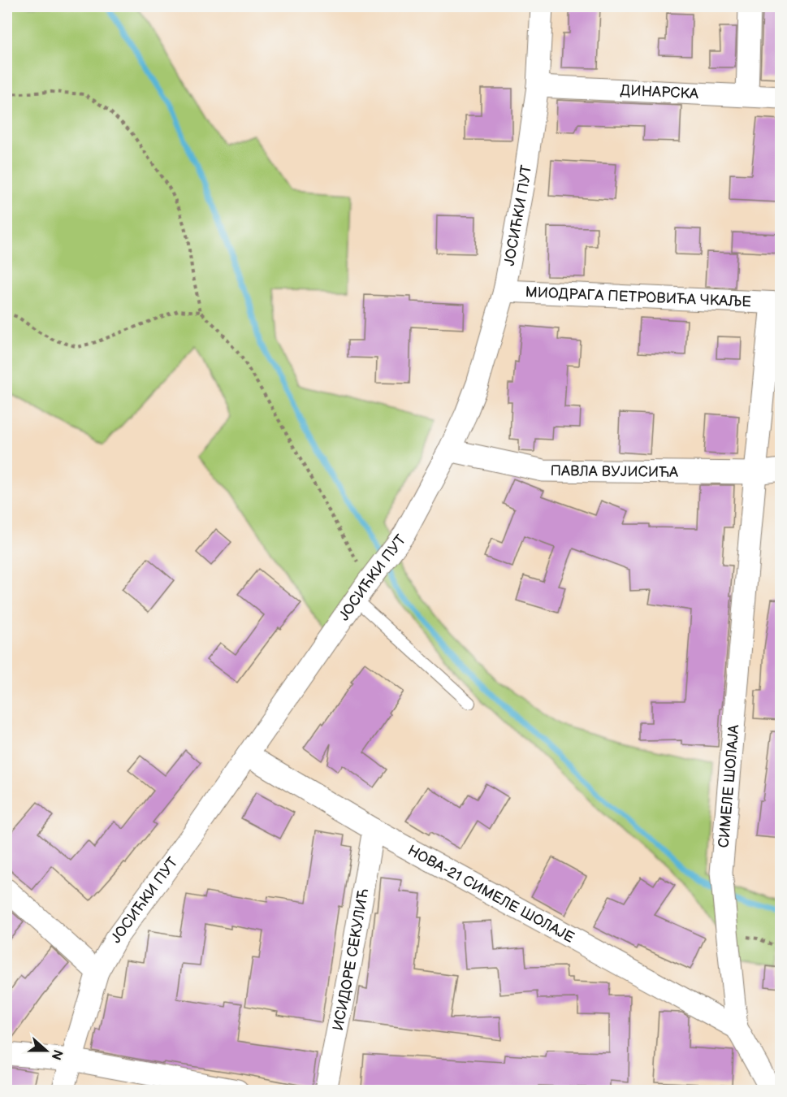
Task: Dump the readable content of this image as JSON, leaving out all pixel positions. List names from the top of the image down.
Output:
{
  "streets": {
    "street": [
      "ДИНАРСКА",
      "ЈОСИЋКИ ПУТ",
      "МИОДРАГА ПЕТРОВИЋА ЧКАЉЕ",
      "ПАВЛА ВУЈИСИЋА",
      "СИМЕЛЕ ШОЛАЈА",
      "НОВА-21 СИМЕЛЕ ШОЛАЈЕ",
      "ИСИДОРЕ СЕКУЛИЋ"
    ]
  },
  "crossings": [
    ["ДИНАРСКА", "ЈОСИЋКИ ПУТ"],
    ["ЈОСИЋКИ ПУТ", "МИОДРАГА ПЕТРОВИЋА ЧКАЉЕ"],
    ["ЈОСИЋКИ ПУТ", "ПАВЛА ВУЈИСИЋА"],
    ["ЈОСИЋКИ ПУТ", "НОВА-21 СИМЕЛЕ ШОЛАЈЕ"],
    ["МИОДРАГА ПЕТРОВИЋА ЧКАЉЕ", "ПАВЛА ВУЈИСИЋА"],
    ["МИОДРАГА ПЕТРОВИЋА ЧКАЉЕ", "СИМЕЛЕ ШОЛАЈА"],
    ["ПАВЛА ВУЈИСИЋА", "СИМЕЛЕ ШОЛАЈА"],
    ["СИМЕЛЕ ШОЛАЈА", "НОВА-21 СИМЕЛЕ ШОЛАЈЕ"],
    ["НОВА-21 СИМЕЛЕ ШОЛАЈЕ", "ИСИДОРЕ СЕКУЛИЋ"]
  ],
  "north": "right"
}
